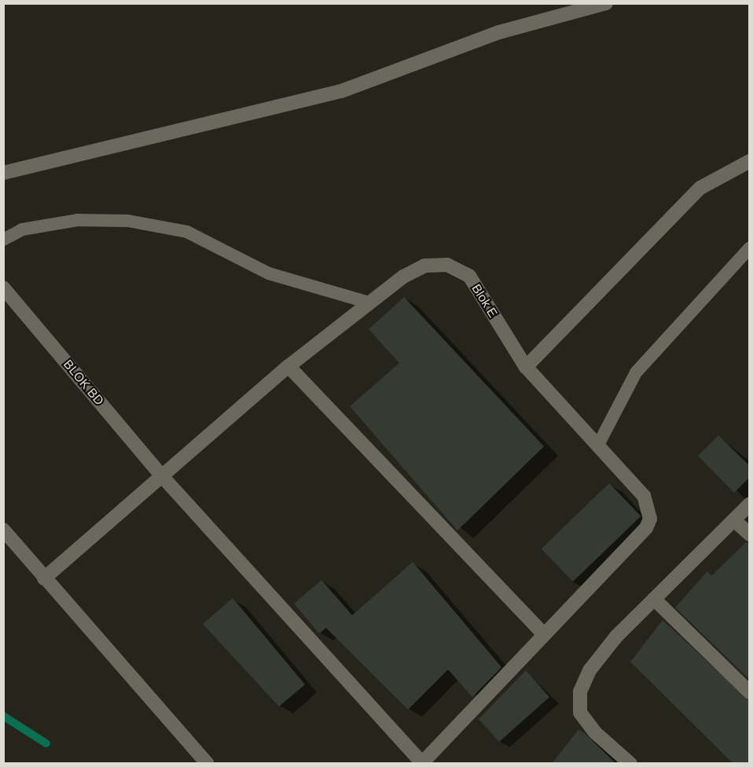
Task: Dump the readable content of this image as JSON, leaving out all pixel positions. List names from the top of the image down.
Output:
{
  "streets": {
    "street": ["Blok E", "BLOK BD"]
  },
  "crossings": [
    ["Blok E", "BLOK BD"]
  ]
}
